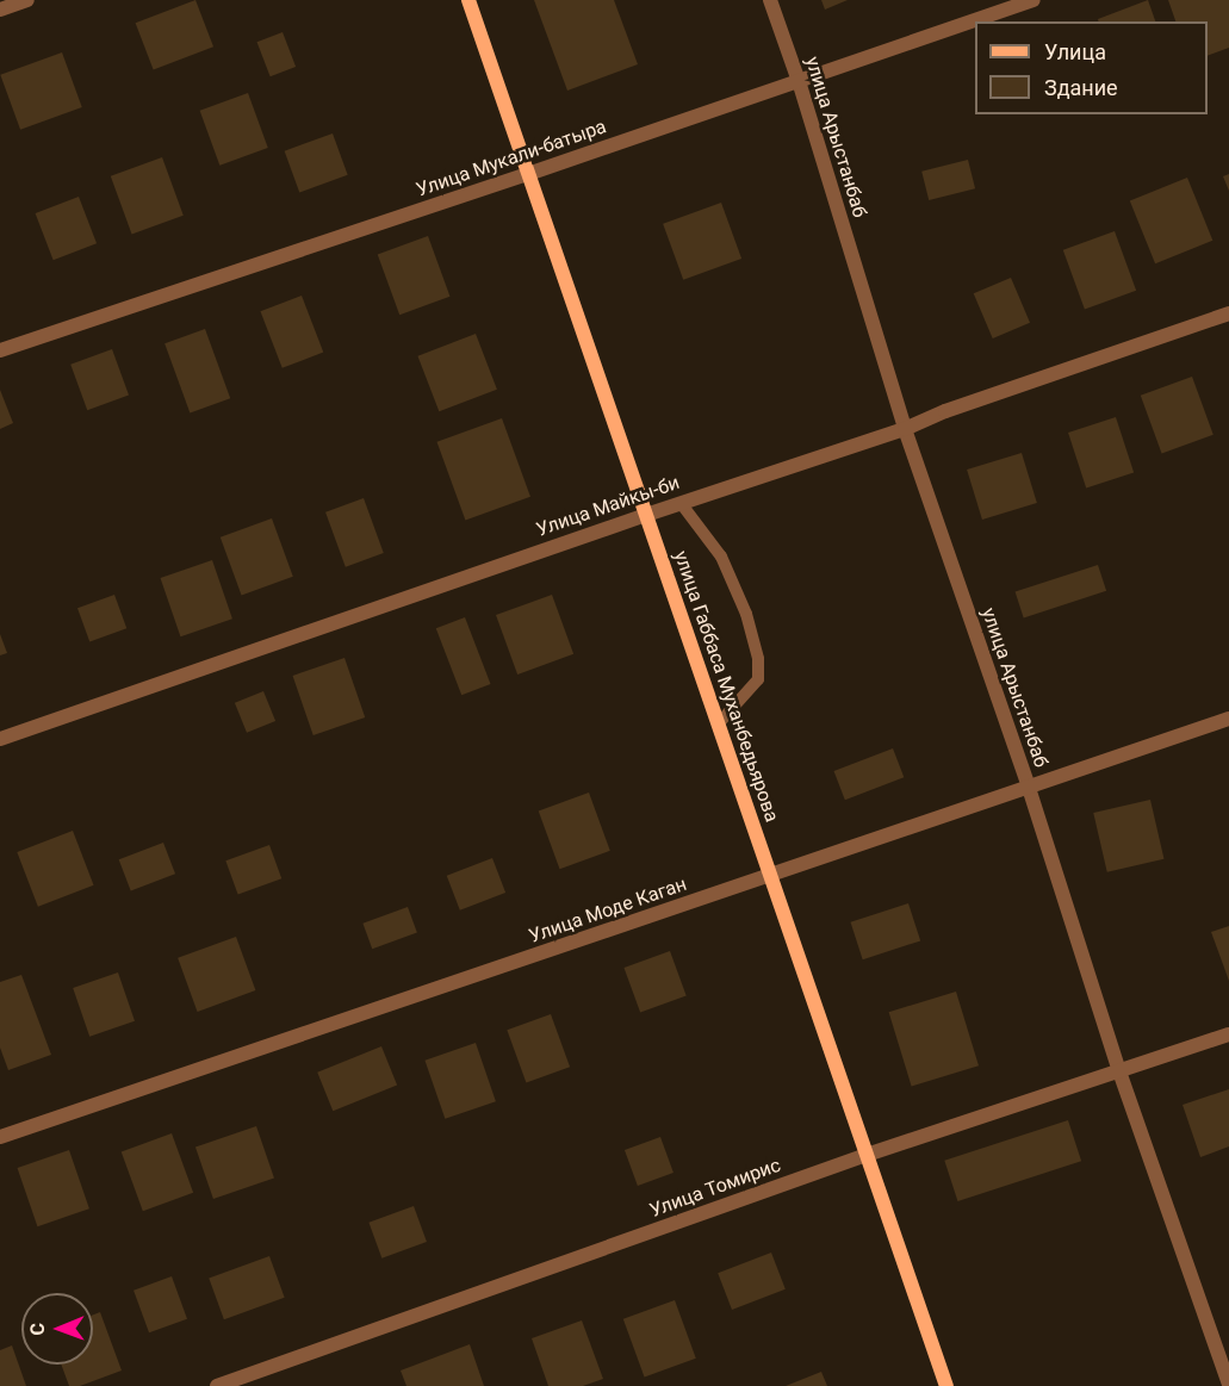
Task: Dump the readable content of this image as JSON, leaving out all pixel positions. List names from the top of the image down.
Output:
{
  "streets": {
    "street": [
      "улица Арыстанбаб",
      "Улица Мукали-батыра",
      "Улица Майкы-би",
      "улица Габбаса Муханбедьярова",
      "Улица Моде Каган",
      "Улица Томирис"
    ]
  },
  "crossings": [
    ["улица Арыстанбаб", "Улица Мукали-батыра"],
    ["улица Арыстанбаб", "Улица Майкы-би"],
    ["улица Арыстанбаб", "Улица Моде Каган"],
    ["улица Арыстанбаб", "Улица Томирис"],
    ["Улица Мукали-батыра", "улица Габбаса Муханбедьярова"],
    ["Улица Майкы-би", "улица Габбаса Муханбедьярова"],
    ["улица Габбаса Муханбедьярова", "Улица Моде Каган"],
    ["улица Габбаса Муханбедьярова", "Улица Томирис"]
  ],
  "legend": ["Улица", "Здание"],
  "north": "left"
}
